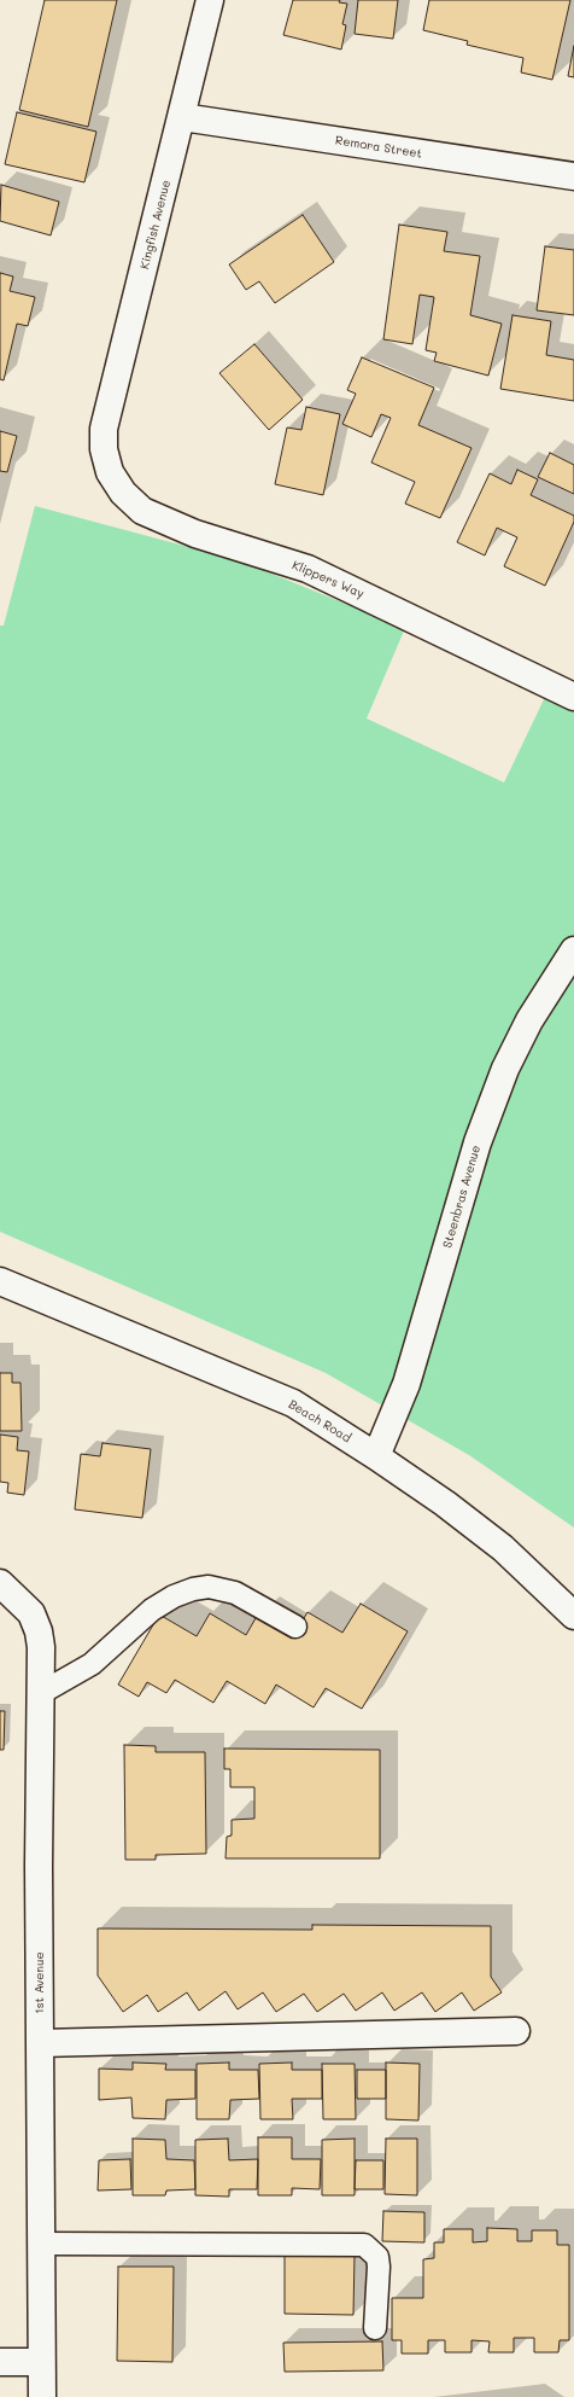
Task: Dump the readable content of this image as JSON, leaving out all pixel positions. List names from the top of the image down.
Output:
{
  "streets": {
    "street": [
      "Remora Street",
      "Kingfish Avenue",
      "Klippers Way",
      "Steenbras Avenue",
      "Beach Road",
      "1st Avenue"
    ]
  },
  "crossings": [
    ["Remora Street", "Kingfish Avenue"],
    ["Kingfish Avenue", "Klippers Way"],
    ["Steenbras Avenue", "Beach Road"]
  ]
}
